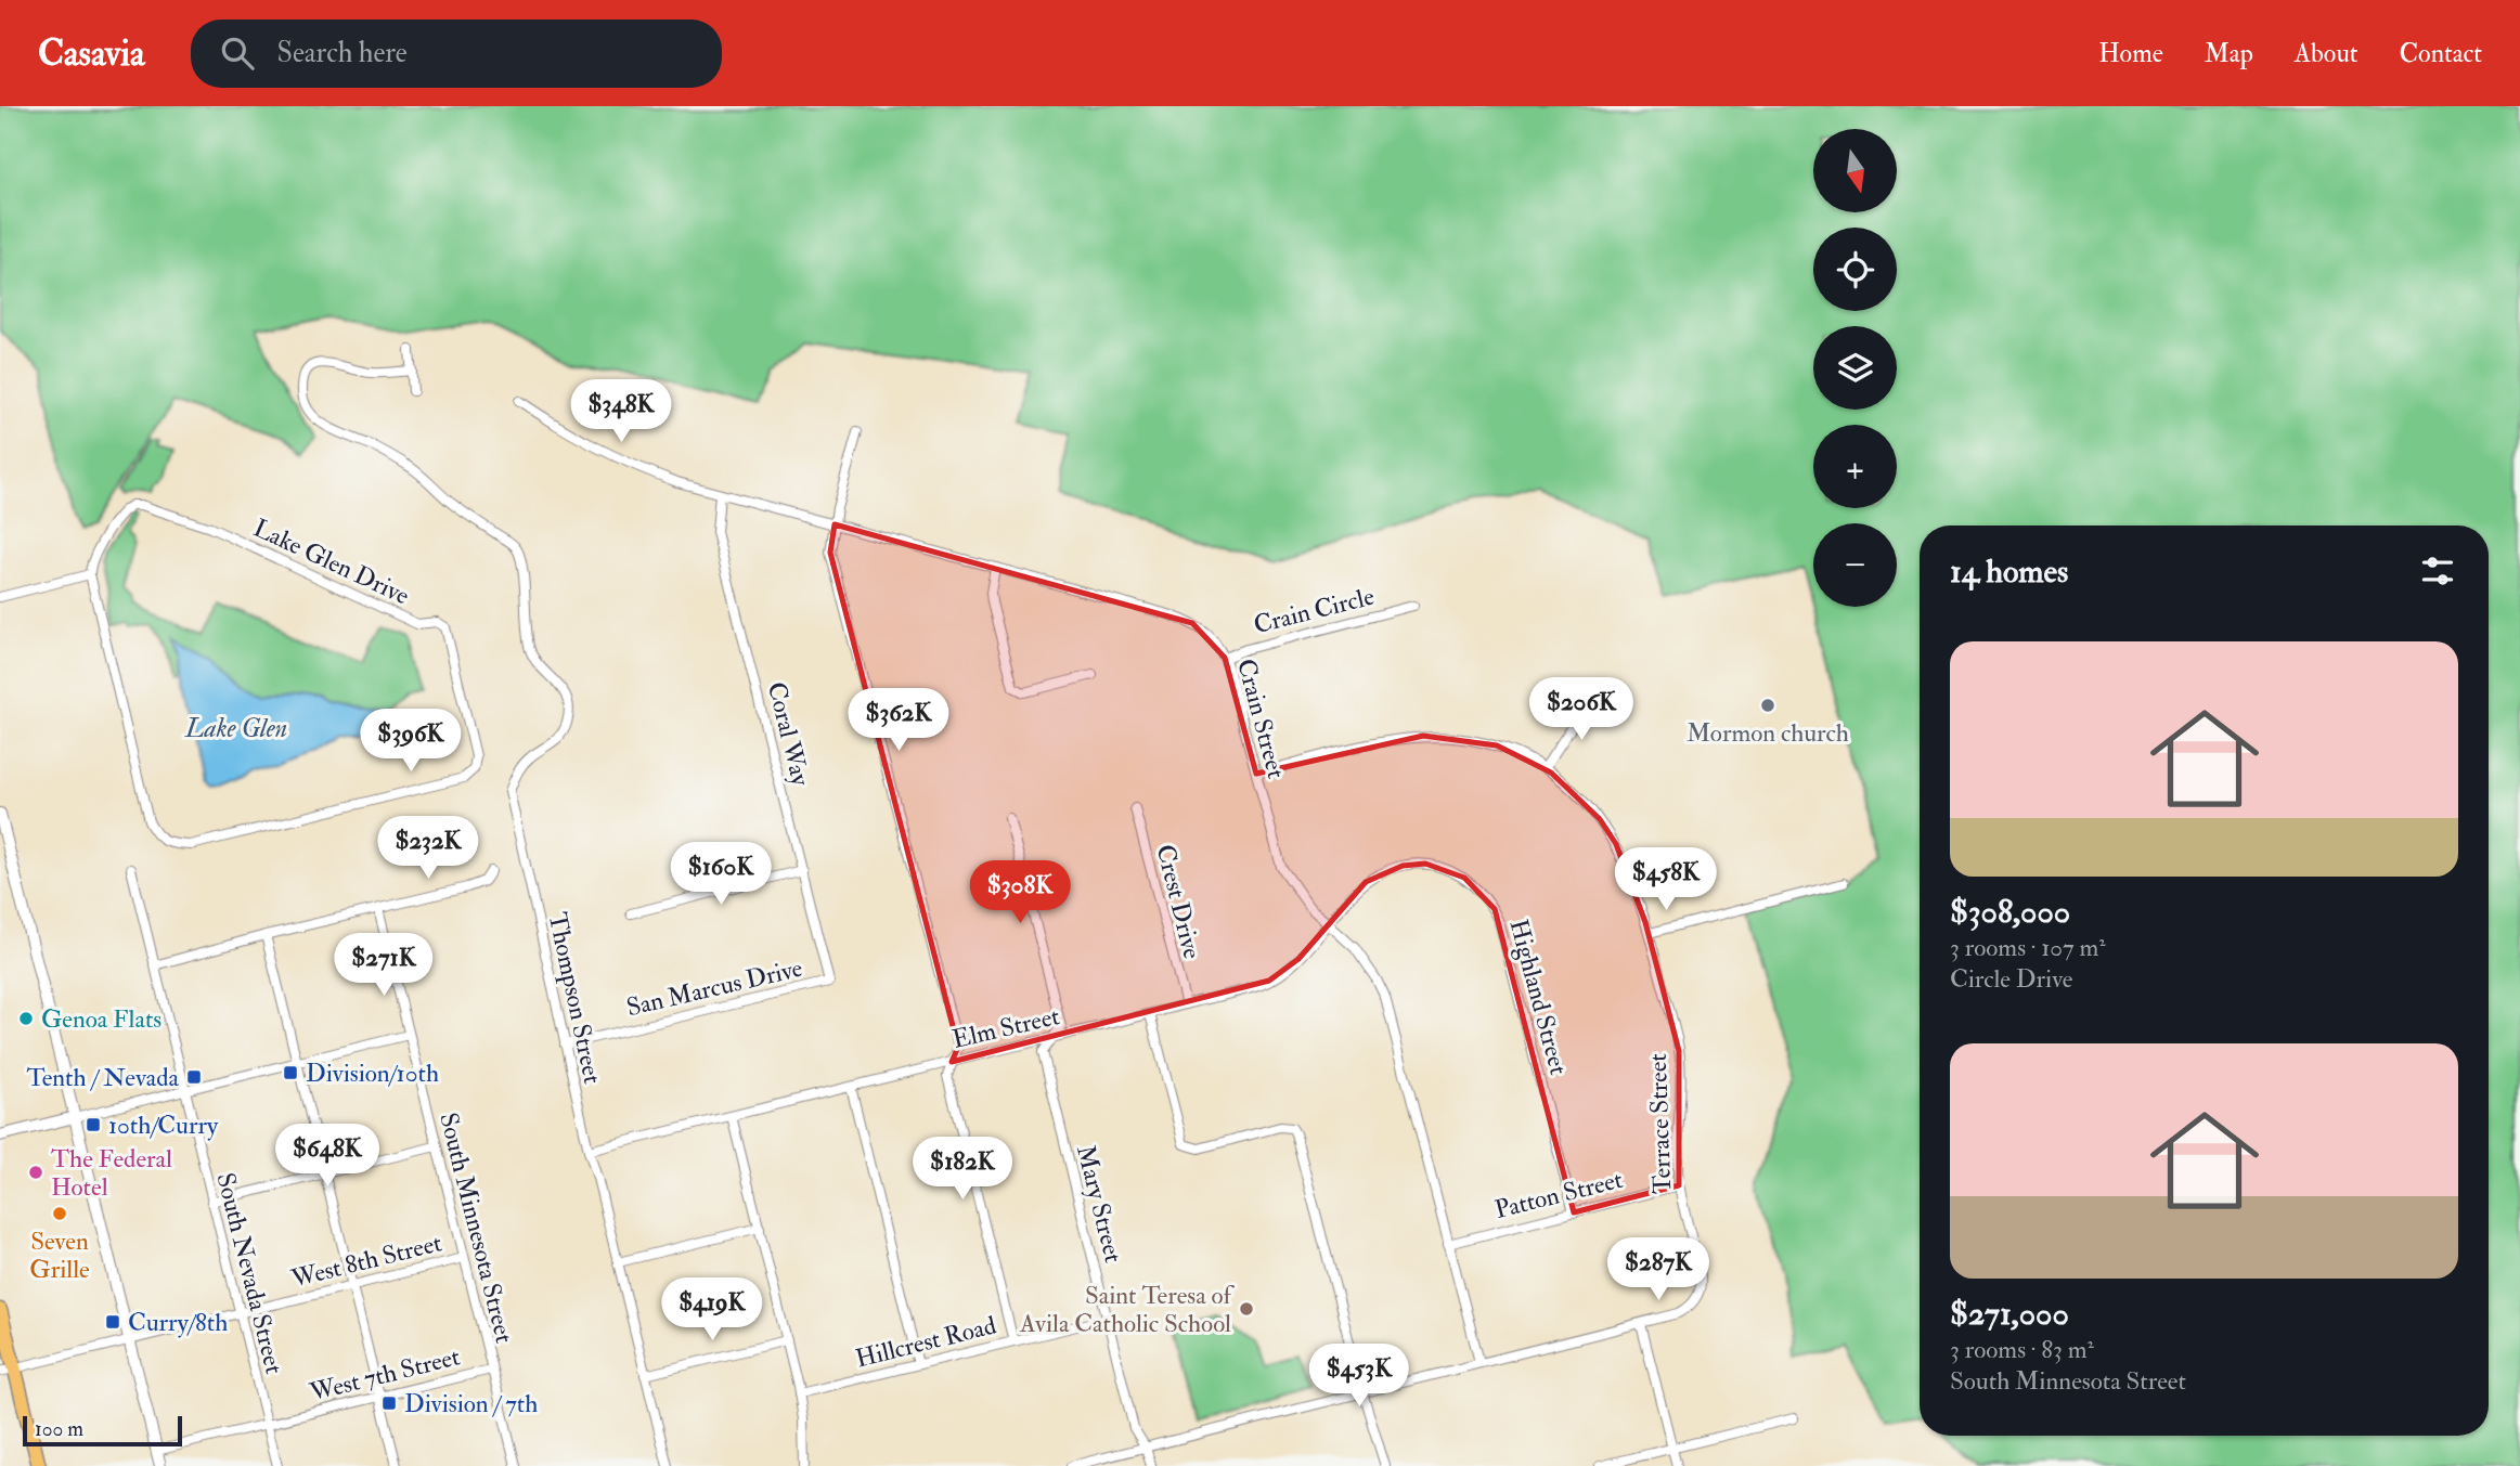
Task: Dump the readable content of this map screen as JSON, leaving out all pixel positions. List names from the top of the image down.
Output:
{
  "streets": {
    "street": [
      "Lake Glen Drive",
      "Crain Circle",
      "Crain Street",
      "Coral Way",
      "Crest Drive",
      "San Marcus Drive",
      "Highland Street",
      "Thompson Street",
      "Elm Street",
      "Terrace Street",
      "Patton Street",
      "Mary Street",
      "South Minnesota Street",
      "West 8th Street",
      "South Nevada Street",
      "Hillcrest Road",
      "West 7th Street"
    ]
  },
  "crossings": [
    ["Crain Circle", "Crain Street"],
    ["Crain Street", "Coral Way"],
    ["Crain Street", "Elm Street"],
    ["Crain Street", "Terrace Street"],
    ["Crain Street", "Patton Street"],
    ["Coral Way", "San Marcus Drive"],
    ["Crest Drive", "Elm Street"],
    ["San Marcus Drive", "Thompson Street"],
    ["Highland Street", "Elm Street"],
    ["Highland Street", "Patton Street"],
    ["Thompson Street", "Elm Street"],
    ["Elm Street", "Mary Street"],
    ["Terrace Street", "Patton Street"],
    ["Mary Street", "Hillcrest Road"],
    ["South Minnesota Street", "West 8th Street"],
    ["South Minnesota Street", "West 7th Street"],
    ["West 8th Street", "South Nevada Street"],
    ["South Nevada Street", "West 7th Street"]
  ],
  "water": ["Lake Glen"],
  "places": {
    "other": [
      "Mormon church",
      "Genoa Flats",
      "The Federal Hotel",
      "Seven Grille",
      "Saint Teresa of Avila Catholic School"
    ],
    "transit": [
      "Division/10th",
      "Tenth / Nevada",
      "10th/Curry",
      "Curry/8th",
      "Division / 7th"
    ]
  },
  "scale_bar": "100 m",
  "north": "bottom",
  "page": {
    "header": "Casavia",
    "search": "Search here",
    "nav": [
      "Home",
      "Map",
      "About",
      "Contact"
    ],
    "map_buttons": ["+", "−"],
    "price": [
      "$348K",
      "$206K",
      "$362K",
      "$396K",
      "$232K",
      "$160K",
      "$458K",
      "$308K",
      "$271K",
      "$648K",
      "$182K",
      "$287K",
      "$419K",
      "$453K"
    ],
    "heading": "14 homes",
    "list": [
      {
        "name": "$308,000",
        "note": "3 rooms · 107 m² · Circle Drive"
      },
      {
        "name": "$271,000",
        "note": "3 rooms · 83 m² · South Minnesota Street"
      }
    ],
    "scale": "100 m"
  }
}
